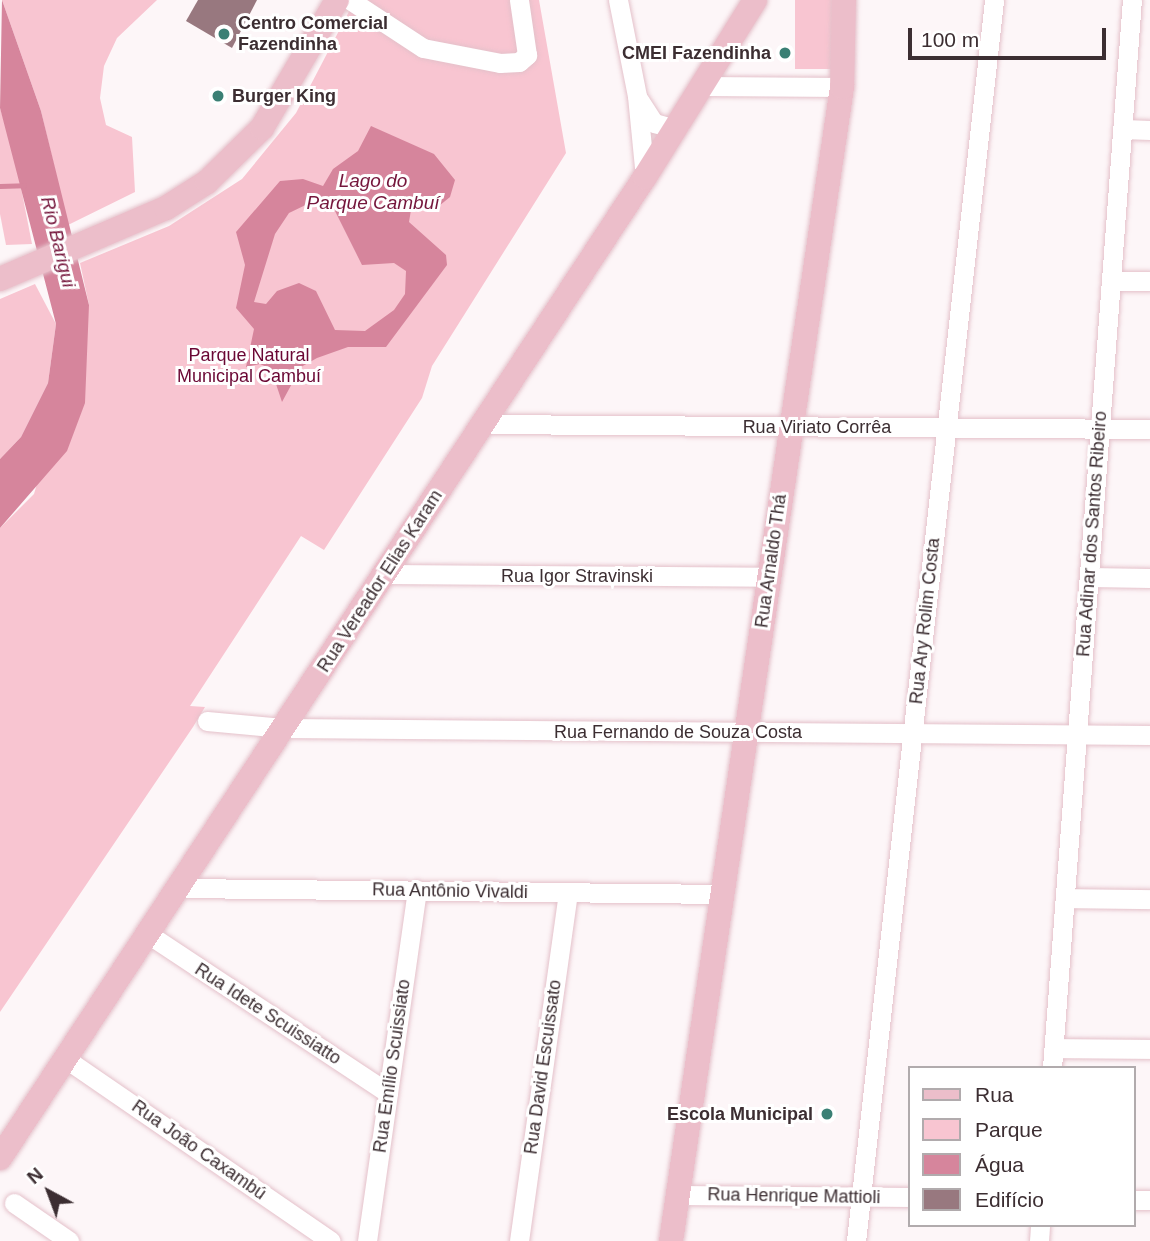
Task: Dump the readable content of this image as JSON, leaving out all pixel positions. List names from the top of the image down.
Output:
{
  "streets": {
    "main road": ["Rua Arnaldo Thá", "Rua Vereador Elias Karam"],
    "street": [
      "Rua Viriato Corrêa",
      "Rua Adinar dos Santos Ribeiro",
      "Rua Igor Stravinski",
      "Rua Ary Rolim Costa",
      "Rua Fernando de Souza Costa",
      "Rua Antônio Vivaldi",
      "Rua Idete Scuissiatto",
      "Rua Emílio Scuissiato",
      "Rua David Escuissato",
      "Rua João Caxambú",
      "Rua Henrique Mattioli"
    ]
  },
  "crossings": [
    ["Rua Viriato Corrêa", "Rua Adinar dos Santos Ribeiro"],
    ["Rua Viriato Corrêa", "Rua Arnaldo Thá"],
    ["Rua Viriato Corrêa", "Rua Vereador Elias Karam"],
    ["Rua Viriato Corrêa", "Rua Ary Rolim Costa"],
    ["Rua Adinar dos Santos Ribeiro", "Rua Fernando de Souza Costa"],
    ["Rua Arnaldo Thá", "Rua Igor Stravinski"],
    ["Rua Arnaldo Thá", "Rua Fernando de Souza Costa"],
    ["Rua Arnaldo Thá", "Rua Antônio Vivaldi"],
    ["Rua Arnaldo Thá", "Rua Henrique Mattioli"],
    ["Rua Igor Stravinski", "Rua Vereador Elias Karam"],
    ["Rua Vereador Elias Karam", "Rua Fernando de Souza Costa"],
    ["Rua Vereador Elias Karam", "Rua Antônio Vivaldi"],
    ["Rua Vereador Elias Karam", "Rua Idete Scuissiatto"],
    ["Rua Vereador Elias Karam", "Rua João Caxambú"],
    ["Rua Ary Rolim Costa", "Rua Fernando de Souza Costa"],
    ["Rua Ary Rolim Costa", "Rua Henrique Mattioli"],
    ["Rua Antônio Vivaldi", "Rua Emílio Scuissiato"],
    ["Rua Antônio Vivaldi", "Rua David Escuissato"],
    ["Rua Idete Scuissiatto", "Rua Emílio Scuissiato"]
  ],
  "water": ["Lago do Parque Cambuí", "Rio Barigui"],
  "parks": ["Parque Natural Municipal Cambuí"],
  "places": [
    "Centro Comercial Fazendinha",
    "CMEI Fazendinha",
    "Burger King",
    "Escola Municipal"
  ],
  "legend": [
    "Rua",
    "Parque",
    "Água",
    "Edifício"
  ],
  "scale_bar": "100 m",
  "north": "top left"
}
